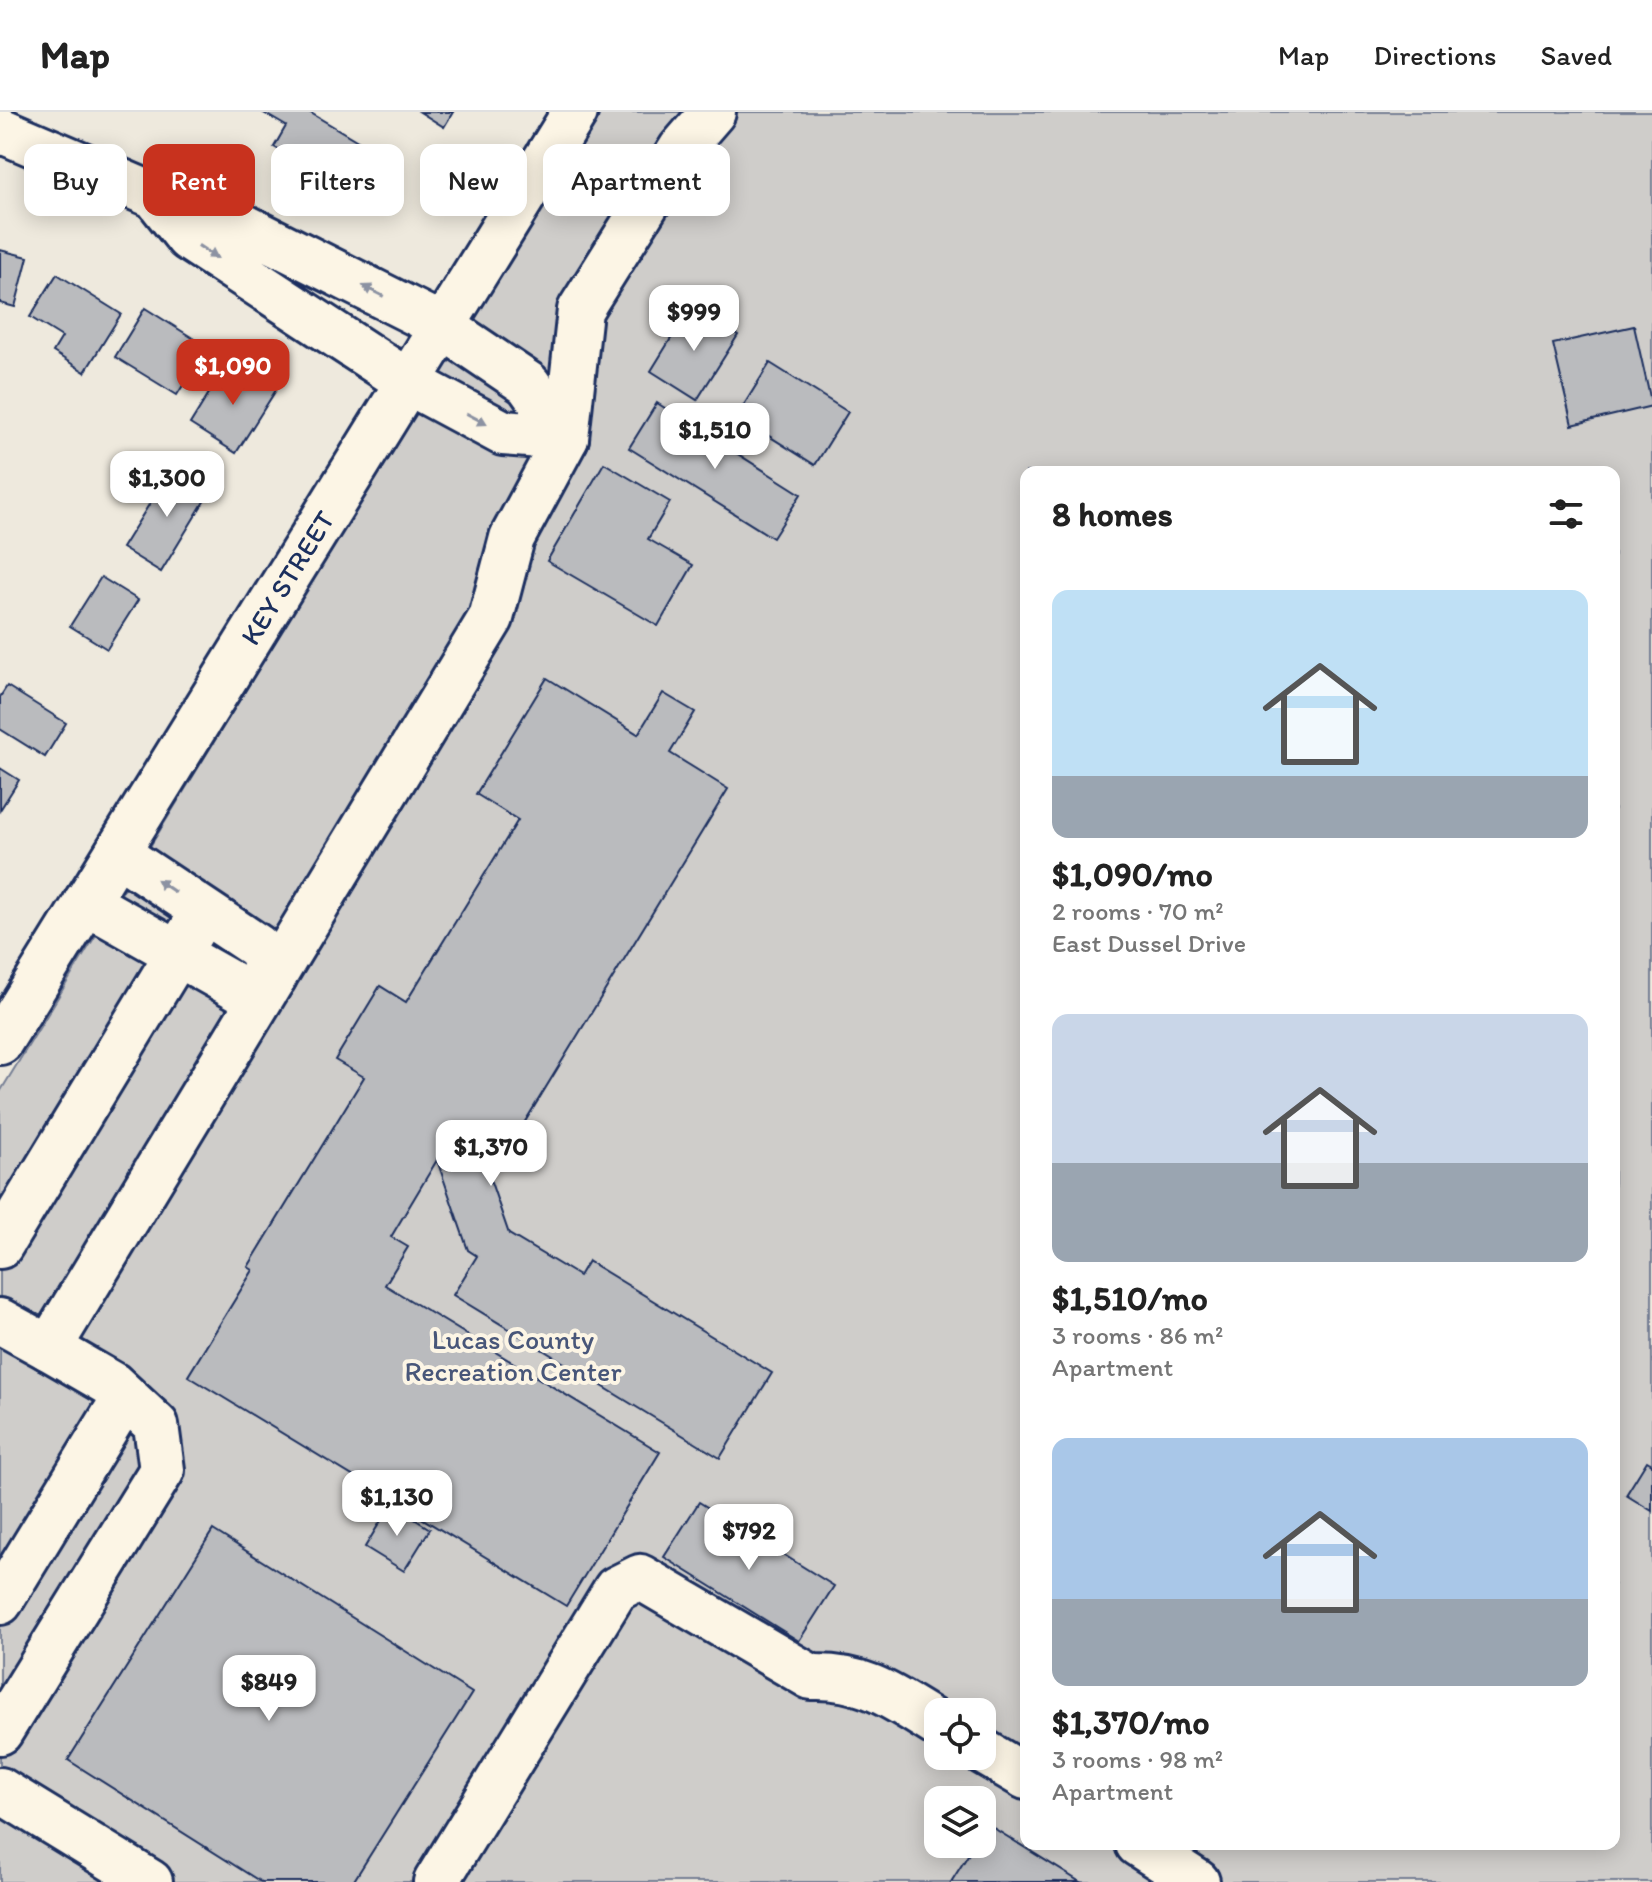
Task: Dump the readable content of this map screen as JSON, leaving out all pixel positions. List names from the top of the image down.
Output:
{
  "streets": {
    "street": ["KEY STREET"]
  },
  "parks": ["Lucas County Recreation Center"],
  "page": {
    "header": "Map",
    "nav": ["Map", "Directions", "Saved"],
    "chip": [
      "Buy",
      "Rent",
      "Filters",
      "New",
      "Apartment"
    ],
    "price": [
      "$999",
      "$1,090",
      "$1,510",
      "$1,300",
      "$1,370",
      "$1,130",
      "$792",
      "$849"
    ],
    "heading": "8 homes",
    "list": [
      {
        "name": "$1,090/mo",
        "note": "2 rooms · 70 m² · East Dussel Drive"
      },
      {
        "name": "$1,510/mo",
        "note": "3 rooms · 86 m² · Apartment"
      },
      {
        "name": "$1,370/mo",
        "note": "3 rooms · 98 m² · Apartment"
      }
    ]
  }
}
